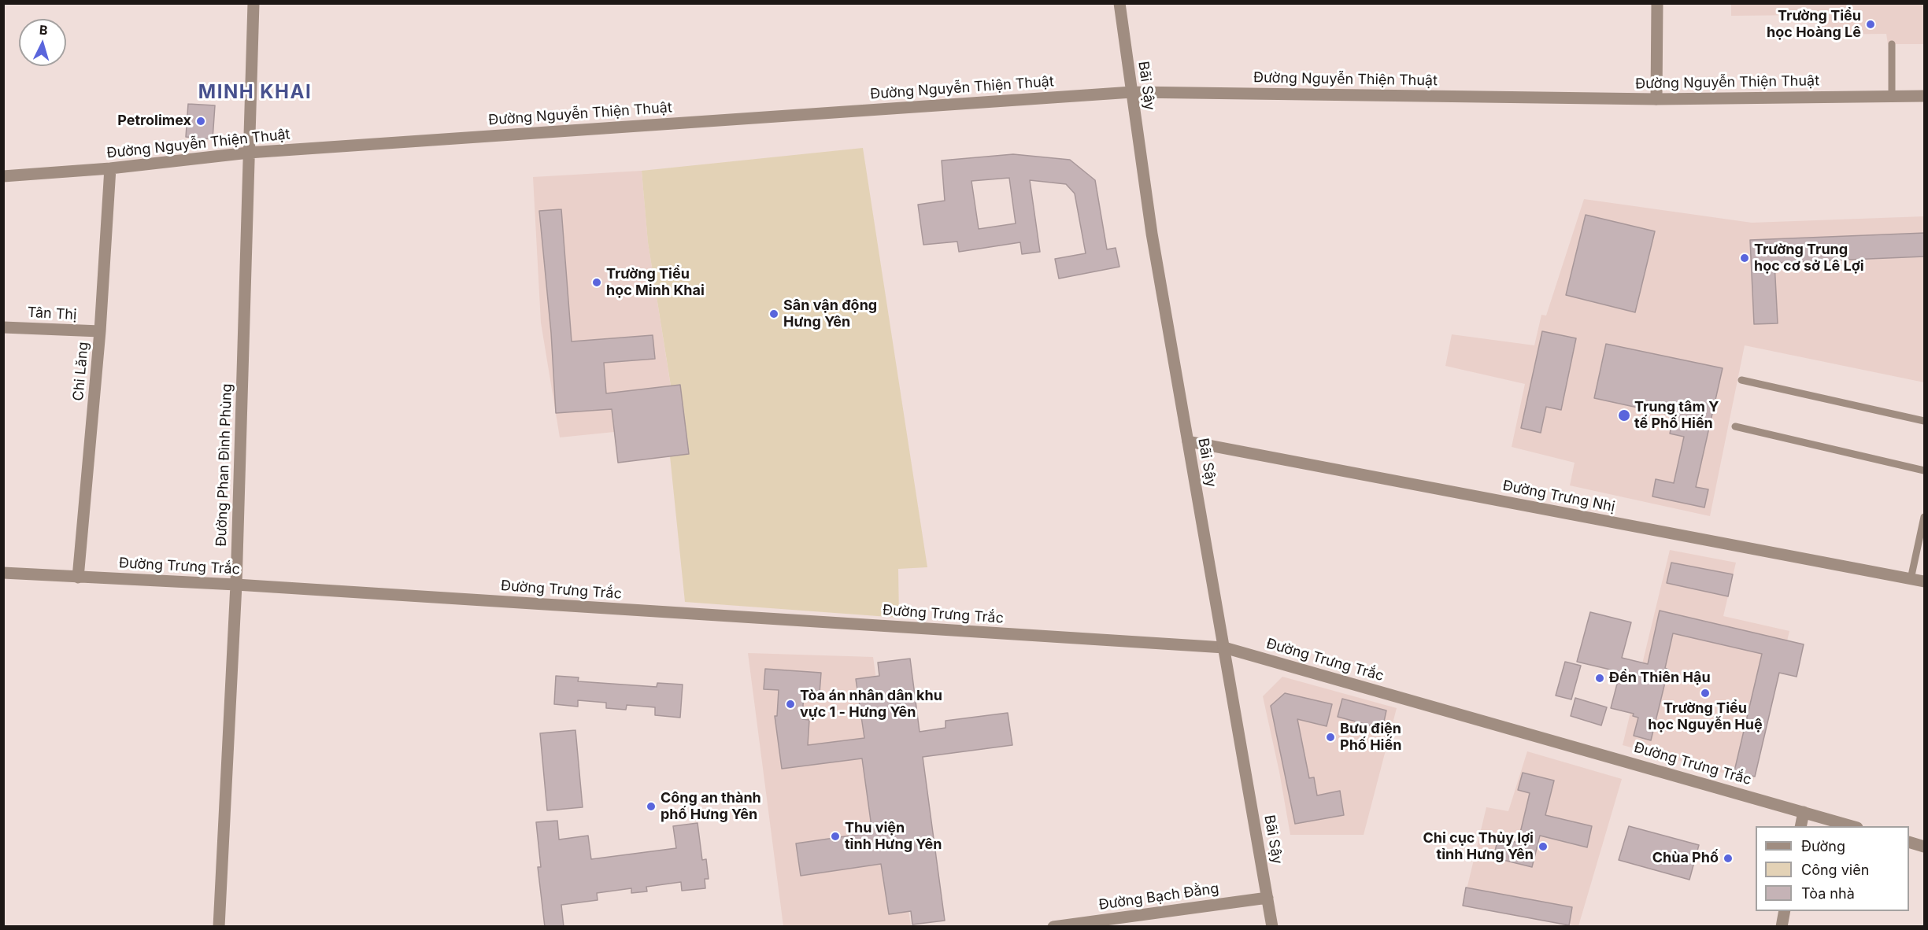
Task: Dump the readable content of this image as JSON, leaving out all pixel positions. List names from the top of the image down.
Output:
{
  "streets": {
    "street": [
      "Đường Nguyễn Thiện Thuật",
      "Bãi Sậy",
      "Tân Thị",
      "Chi Lăng",
      "Đường Phan Đình Phùng",
      "Đường Trưng Nhị",
      "Đường Trưng Trắc",
      "Đường Bạch Đằng"
    ]
  },
  "crossings": [
    ["Đường Nguyễn Thiện Thuật", "Bãi Sậy"],
    ["Đường Nguyễn Thiện Thuật", "Chi Lăng"],
    ["Đường Nguyễn Thiện Thuật", "Đường Phan Đình Phùng"],
    ["Bãi Sậy", "Đường Trưng Nhị"],
    ["Bãi Sậy", "Đường Trưng Trắc"],
    ["Bãi Sậy", "Đường Bạch Đằng"],
    ["Tân Thị", "Chi Lăng"],
    ["Chi Lăng", "Đường Trưng Trắc"],
    ["Đường Phan Đình Phùng", "Đường Trưng Trắc"]
  ],
  "districts": ["MINH KHAI"],
  "places": [
    "Trường Tiểu học Hoàng Lê",
    "Petrolimex",
    "Trường Trung học cơ sở Lê Lợi",
    "Trường Tiểu học Minh Khai",
    "Sân vận động Hưng Yên",
    "Trung tâm Y tế Phố Hiến",
    "Đền Thiên Hậu",
    "Trường Tiểu học Nguyễn Huệ",
    "Tòa án nhân dân khu vực 1 - Hưng Yên",
    "Bưu điện Phố Hiến",
    "Công an thành phố Hưng Yên",
    "Thu viện tỉnh Hưng Yên",
    "Chi cục Thủy lợi tỉnh Hưng Yên",
    "Chùa Phố"
  ],
  "legend": ["Đường", "Công viên", "Tòa nhà"],
  "north": "top"
}
